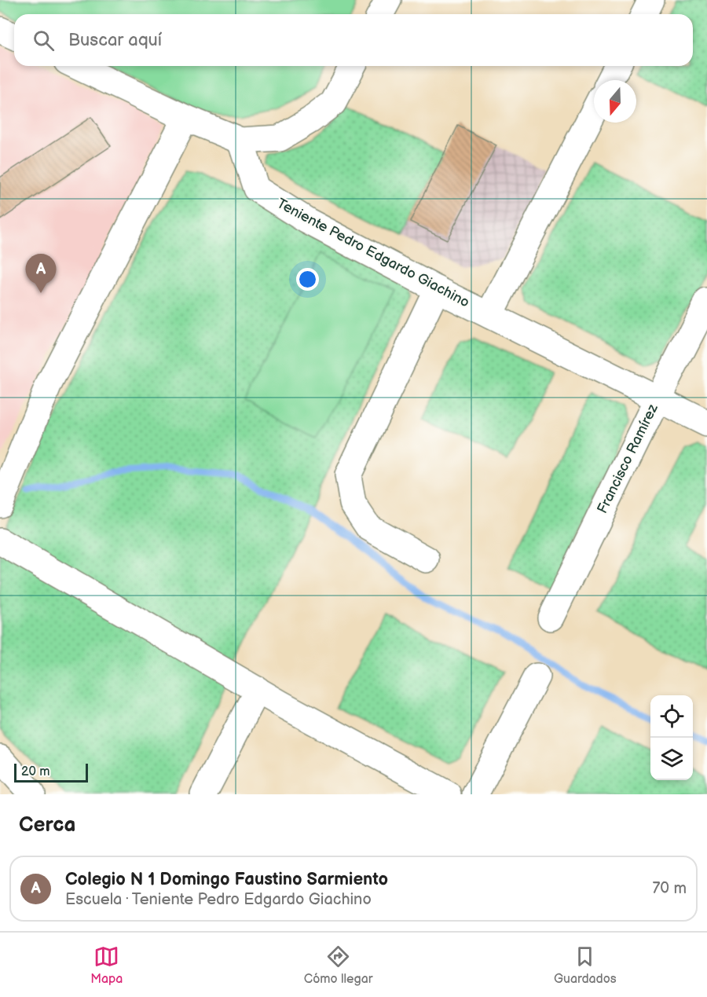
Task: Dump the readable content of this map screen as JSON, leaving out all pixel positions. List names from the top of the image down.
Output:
{
  "streets": {
    "street": ["Teniente Pedro Edgardo Giachino", "Francisco Ramírez"]
  },
  "crossings": [
    ["Teniente Pedro Edgardo Giachino", "Francisco Ramírez"]
  ],
  "scale_bar": "20 m",
  "north": "bottom",
  "page": {
    "search": "Buscar aquí",
    "pins": "A",
    "scale": "20 m",
    "heading": "Cerca",
    "list": [
      {
        "mark": "A",
        "name": "Colegio N 1 Domingo Faustino Sarmiento",
        "note": "Escuela · Teniente Pedro Edgardo Giachino",
        "value": "70 m"
      }
    ],
    "nav": ["Mapa", "Cómo llegar", "Guardados"]
  }
}
